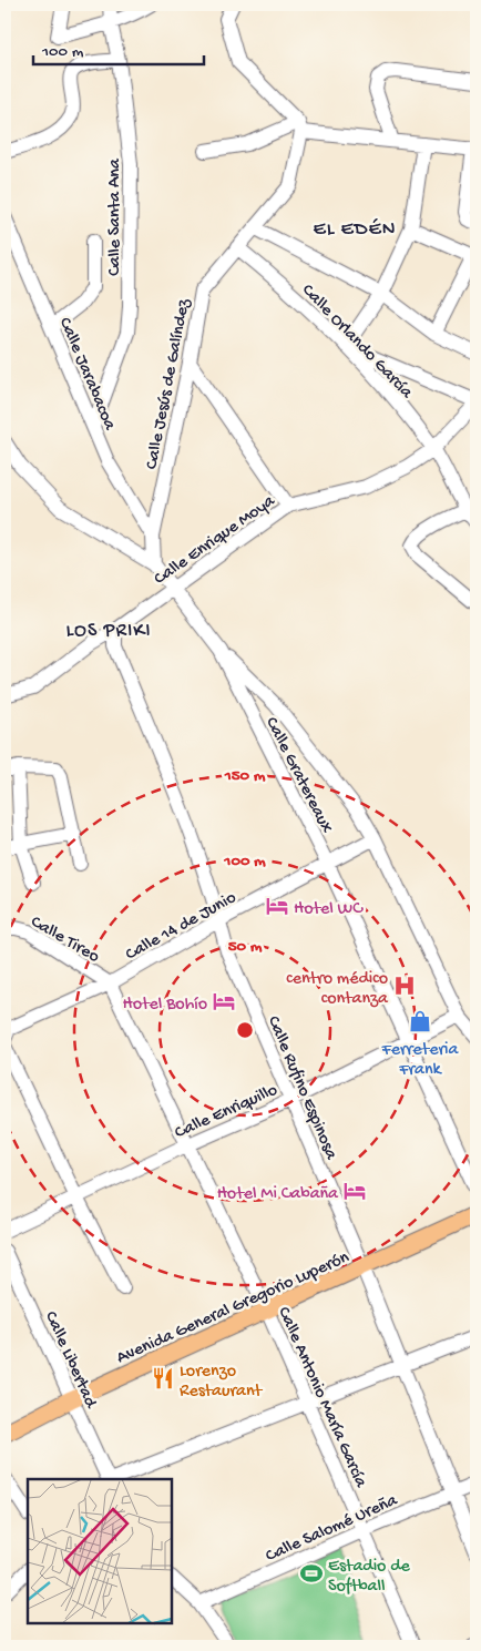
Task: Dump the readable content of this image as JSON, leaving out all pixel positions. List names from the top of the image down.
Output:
{
  "streets": {
    "main road": ["Avenida General Gregorio Luperón"],
    "street": [
      "Calle Santa Ana",
      "Calle Orlando García",
      "Calle Jarabacoa",
      "Calle Jesús de Galíndez",
      "Calle Enrique Moya",
      "Calle Gratereaux",
      "Calle 14 de Junio",
      "Calle Tireo",
      "Calle Rufino Espinosa",
      "Calle Enriquillo",
      "Calle Libertad",
      "Calle Antonio María García",
      "Calle Salomé Ureña"
    ]
  },
  "crossings": [
    ["Calle Santa Ana", "Calle Jarabacoa"],
    ["Calle Orlando García", "Calle Jesús de Galíndez"],
    ["Calle Orlando García", "Calle Enrique Moya"],
    ["Calle Jarabacoa", "Calle Jesús de Galíndez"],
    ["Calle Jesús de Galíndez", "Calle Gratereaux"],
    ["Calle Enrique Moya", "Calle Gratereaux"],
    ["Calle Enrique Moya", "Calle Rufino Espinosa"],
    ["Calle Gratereaux", "Calle 14 de Junio"],
    ["Calle Gratereaux", "Calle Enriquillo"],
    ["Calle 14 de Junio", "Calle Tireo"],
    ["Calle 14 de Junio", "Calle Rufino Espinosa"],
    ["Calle 14 de Junio", "Calle Antonio María García"],
    ["Calle Tireo", "Calle Antonio María García"],
    ["Calle Rufino Espinosa", "Calle Enriquillo"],
    ["Calle Rufino Espinosa", "Avenida General Gregorio Luperón"],
    ["Calle Rufino Espinosa", "Calle Salomé Ureña"],
    ["Calle Enriquillo", "Calle Antonio María García"],
    ["Avenida General Gregorio Luperón", "Calle Libertad"],
    ["Avenida General Gregorio Luperón", "Calle Antonio María García"],
    ["Calle Antonio María García", "Calle Salomé Ureña"]
  ],
  "districts": ["EL EDÉN", "LOS PRIKI"],
  "places": {
    "hotel": ["Hotel WC", "Hotel Bohío", "Hotel Mi Cabaña"],
    "hospital": ["centro médico contanza"],
    "shop": ["Ferreteria Frank"],
    "restaurant": ["Lorenzo Restaurant"],
    "sports": ["Estadio de Softball"]
  },
  "scale_bar": "100 m",
  "rings": ["150 m", "100 m", "50 m"]
}
